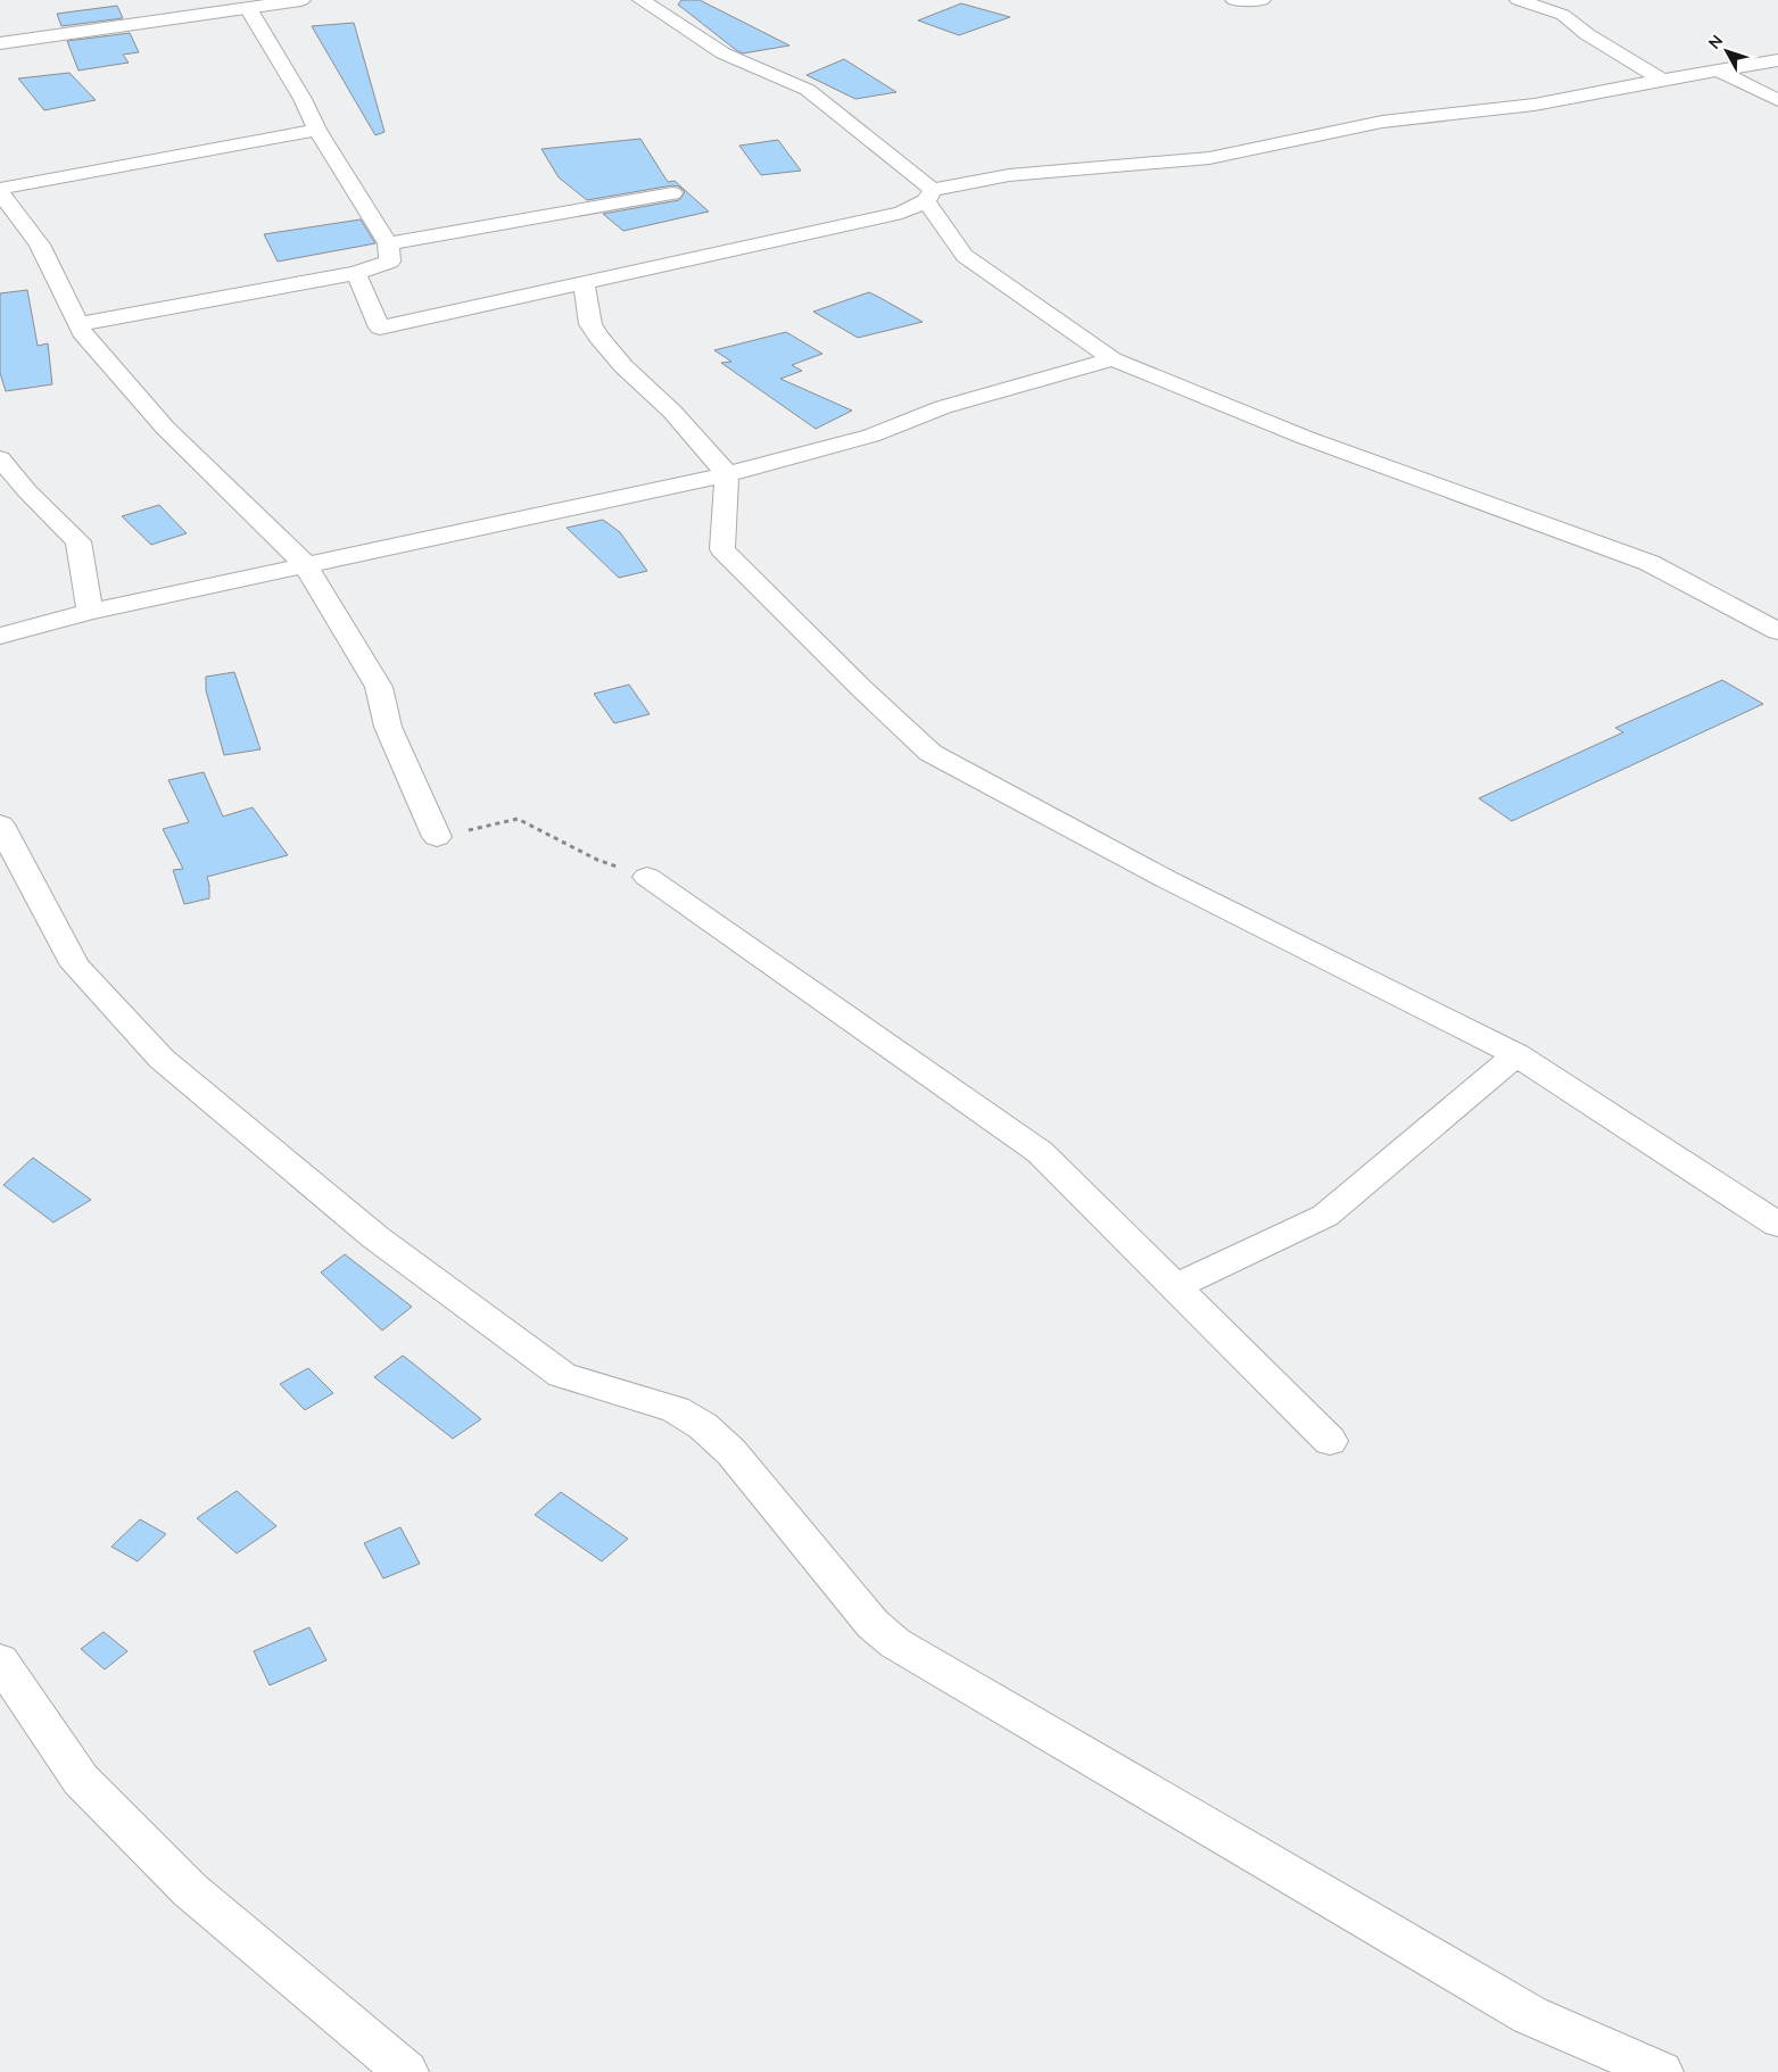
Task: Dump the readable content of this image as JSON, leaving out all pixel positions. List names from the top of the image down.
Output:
{
  "north": "top left"
}
